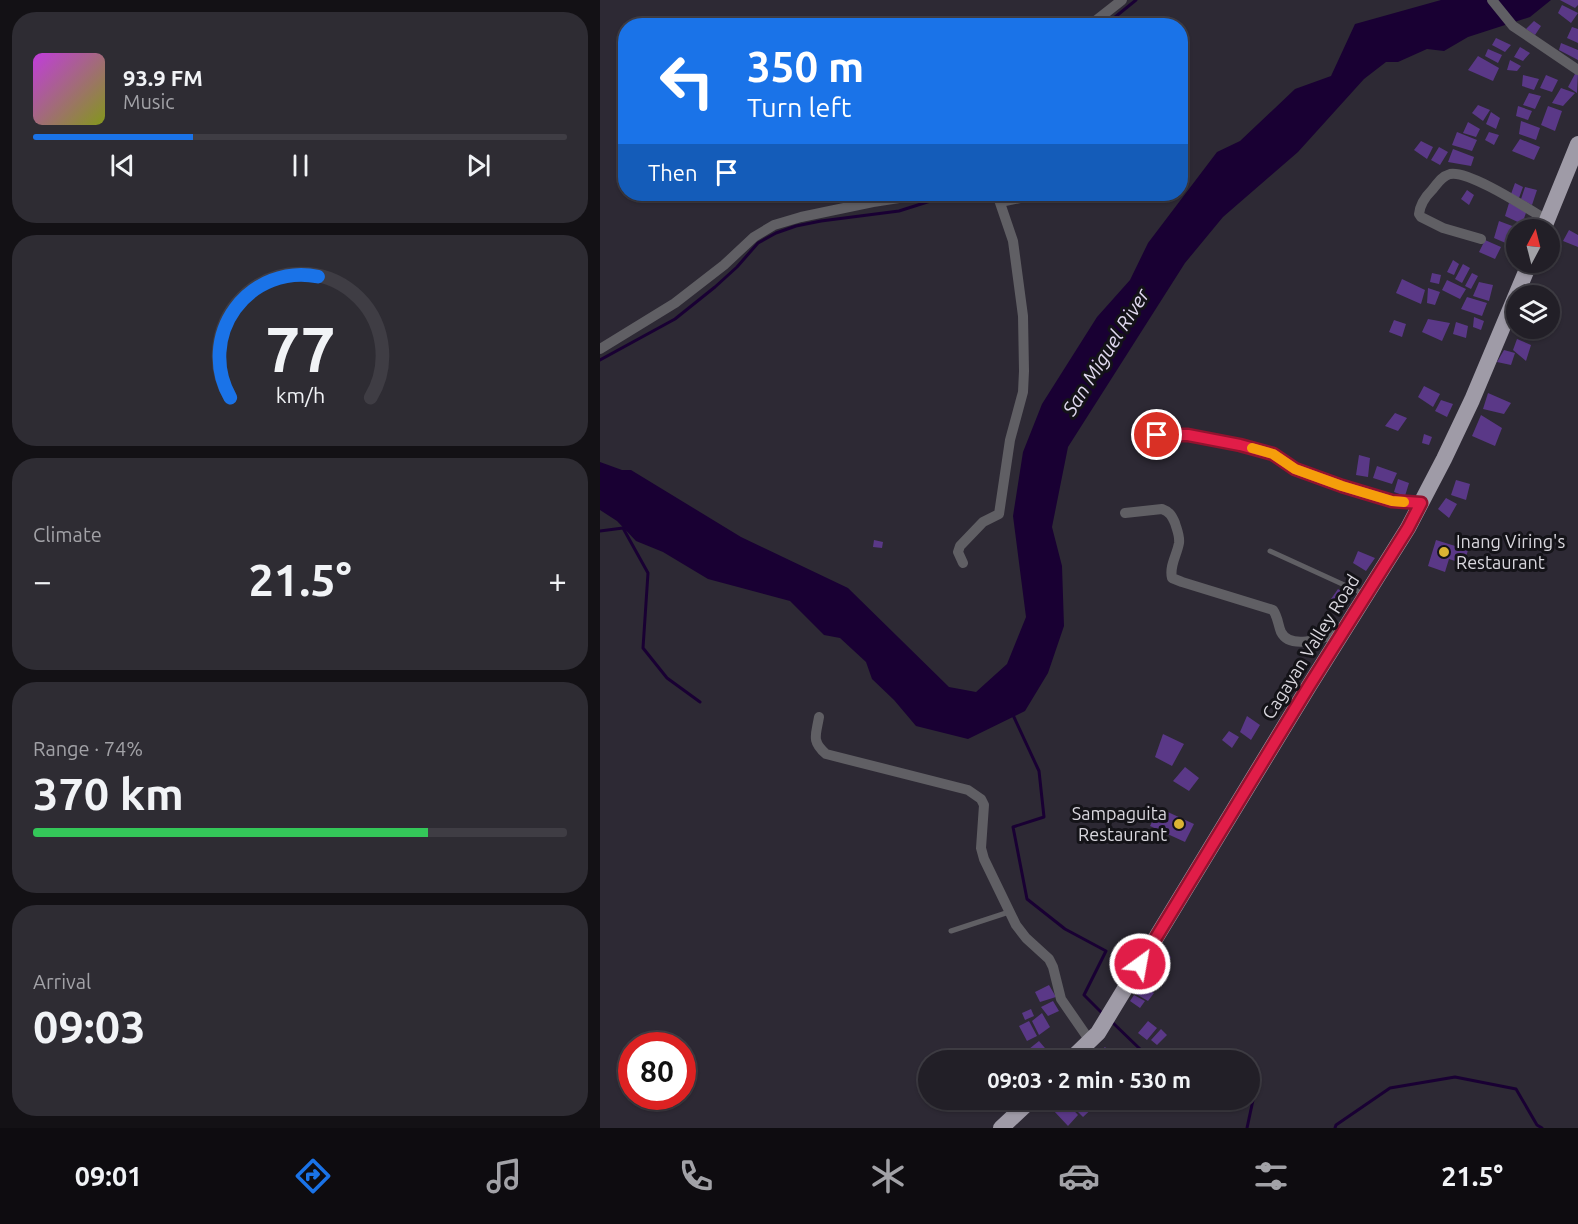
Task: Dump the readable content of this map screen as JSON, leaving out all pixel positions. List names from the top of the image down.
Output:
{
  "streets": {
    "highway": ["Cagayan Valley Road"]
  },
  "water": ["San Miguel River"],
  "places": ["Inang Viring's Restaurant", "Sampaguita Restaurant"],
  "north": "top",
  "page": {
    "turn": ["350 m", "Turn left"],
    "song": ["93.9 FM", "Music"],
    "then": "Then",
    "tile": [
      "Climate",
      ["Range · 74%", "370 km"],
      ["Arrival", "09:03"]
    ],
    "heat": ["−", "21.5°", "+"],
    "limit": "80",
    "trip": "09:03 · 2 min · 530 m",
    "tabs": ["09:01", "21.5°"],
    "gauge": ["77", "km/h"]
  }
}
